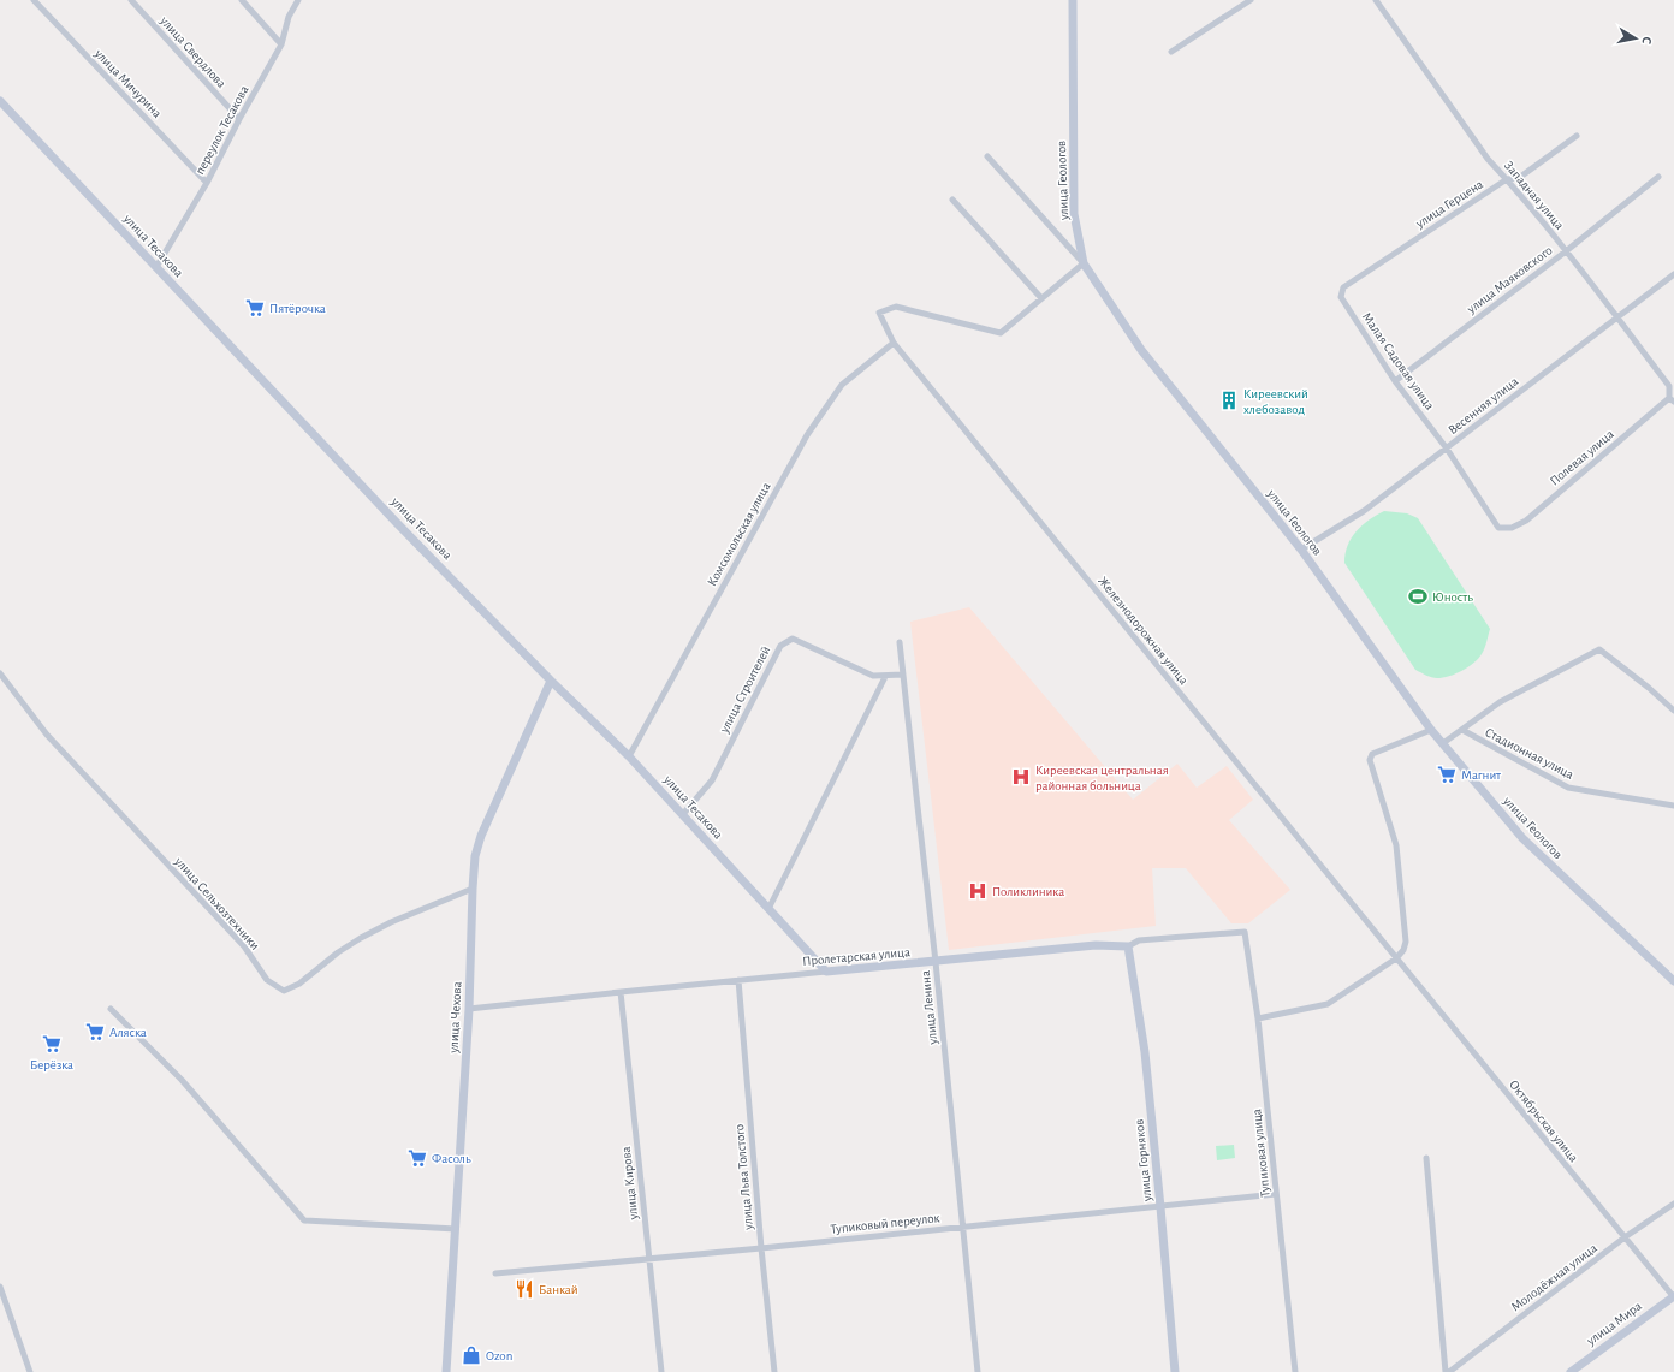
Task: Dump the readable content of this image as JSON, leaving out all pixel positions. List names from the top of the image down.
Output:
{
  "streets": {
    "main road": [
      "улица Геологов",
      "улица Тесакова",
      "Пролетарская улица",
      "улица Чехова",
      "улица Горняков",
      "улица Мира"
    ],
    "street": [
      "улица Свердлова",
      "улица Мичурина",
      "переулок Тесакова",
      "Западная улица",
      "улица Герцена",
      "улица Маяковского",
      "Малая Садовая улица",
      "Весенняя улица",
      "Полевая улица",
      "Комсомольская улица",
      "Железнодорожная улица",
      "улица Строителей",
      "Стадионная улица",
      "улица Сельхозтехники",
      "улица Ленина",
      "Октябрьская улица",
      "Тупиковая улица",
      "улица Льва Толстого",
      "улица Кирова",
      "Тупиковый переулок",
      "Молодёжная улица"
    ]
  },
  "crossings": [
    ["улица Свердлова", "переулок Тесакова"],
    ["улица Мичурина", "переулок Тесакова"],
    ["переулок Тесакова", "улица Тесакова"],
    ["улица Геологов", "Весенняя улица"],
    ["Западная улица", "улица Герцена"],
    ["Западная улица", "улица Маяковского"],
    ["Западная улица", "Весенняя улица"],
    ["Западная улица", "Полевая улица"],
    ["улица Герцена", "Малая Садовая улица"],
    ["улица Тесакова", "Комсомольская улица"],
    ["улица Тесакова", "улица Строителей"],
    ["улица Тесакова", "Пролетарская улица"],
    ["улица Тесакова", "улица Чехова"],
    ["улица Маяковского", "Малая Садовая улица"],
    ["Малая Садовая улица", "Весенняя улица"],
    ["Малая Садовая улица", "Полевая улица"],
    ["Комсомольская улица", "Железнодорожная улица"],
    ["Железнодорожная улица", "Октябрьская улица"],
    ["улица Строителей", "улица Ленина"],
    ["улица Сельхозтехники", "улица Чехова"],
    ["Пролетарская улица", "улица Ленина"],
    ["Пролетарская улица", "улица Чехова"],
    ["Пролетарская улица", "Тупиковая улица"],
    ["Пролетарская улица", "улица Горняков"],
    ["Пролетарская улица", "улица Льва Толстого"],
    ["Пролетарская улица", "улица Кирова"],
    ["улица Ленина", "Тупиковый переулок"],
    ["Октябрьская улица", "Молодёжная улица"],
    ["Октябрьская улица", "улица Мира"],
    ["Тупиковая улица", "Тупиковый переулок"],
    ["улица Горняков", "Тупиковый переулок"],
    ["улица Льва Толстого", "Тупиковый переулок"],
    ["улица Кирова", "Тупиковый переулок"]
  ],
  "places": {
    "supermarket": [
      "Пятёрочка",
      "Магнит",
      "Аляска",
      "Берёзка",
      "Фасоль"
    ],
    "building": ["Киреевский хлебозавод"],
    "sports": ["Юность"],
    "hospital": ["Киреевская центральная районная больница", "Поликлиника"],
    "restaurant": ["Банкай"],
    "shop": ["Ozon"]
  },
  "north": "right"
}
